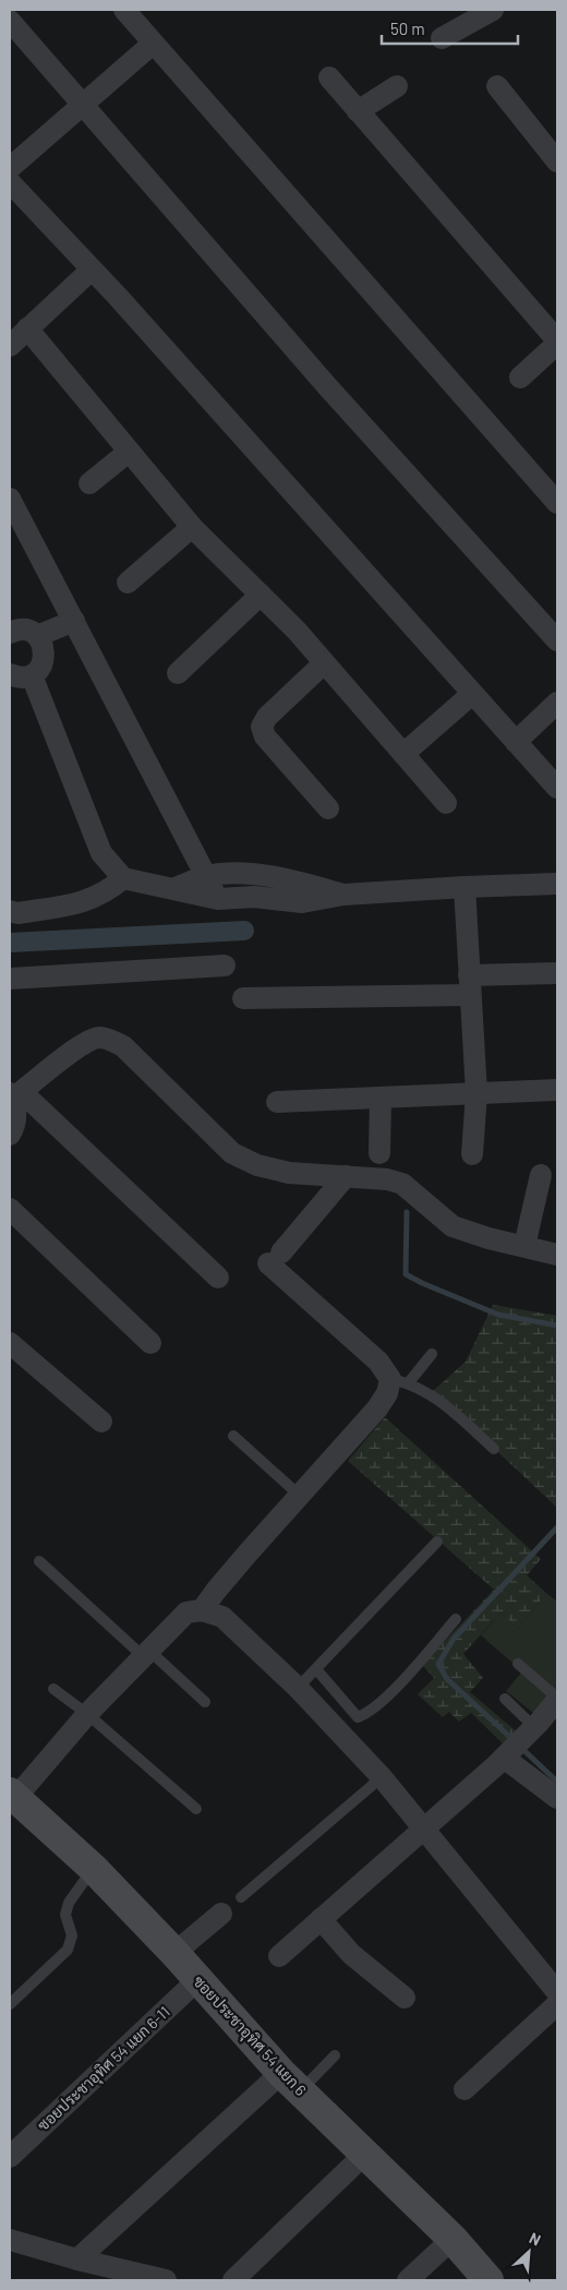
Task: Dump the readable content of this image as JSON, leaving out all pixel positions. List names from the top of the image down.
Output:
{
  "streets": {
    "street": ["ซอยประชาอุทิศ 54 แยก 6", "ซอยประชาอุทิศ 54 แยก 6-11"]
  },
  "crossings": [
    ["ซอยประชาอุทิศ 54 แยก 6", "ซอยประชาอุทิศ 54 แยก 6-11"]
  ],
  "scale_bar": "50 m",
  "north": "top right"
}
